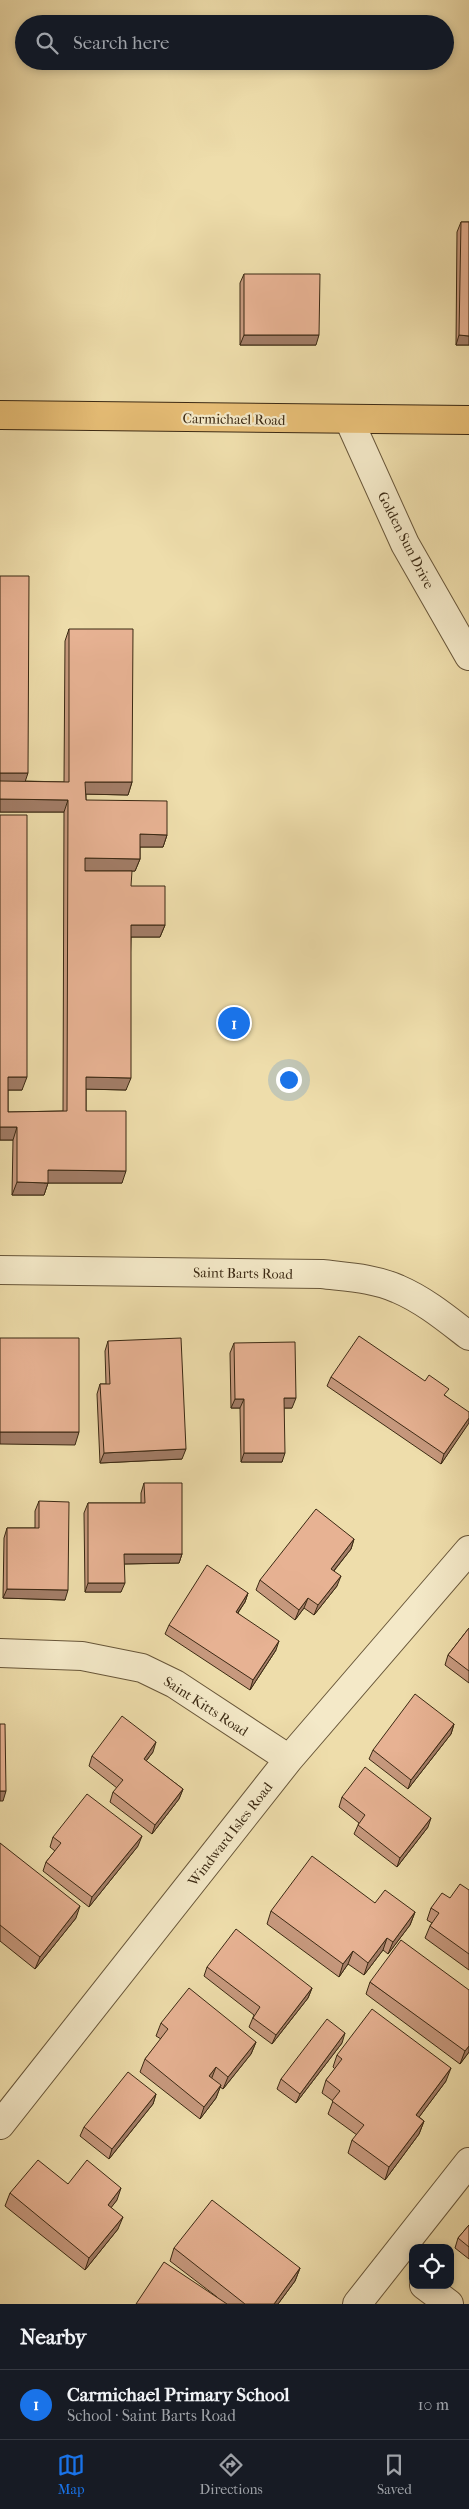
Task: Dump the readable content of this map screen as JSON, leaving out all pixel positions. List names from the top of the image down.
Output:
{
  "streets": {
    "main road": ["Carmichael Road"],
    "street": [
      "Golden Sun Drive",
      "Saint Barts Road",
      "Saint Kitts Road",
      "Windward Isles Road"
    ]
  },
  "crossings": [
    ["Carmichael Road", "Golden Sun Drive"],
    ["Saint Kitts Road", "Windward Isles Road"]
  ],
  "page": {
    "search": "Search here",
    "pins": "1",
    "heading": "Nearby",
    "list": [
      {
        "mark": "1",
        "name": "Carmichael Primary School",
        "note": "School · Saint Barts Road",
        "value": "10 m"
      }
    ],
    "nav": ["Map", "Directions", "Saved"]
  }
}
